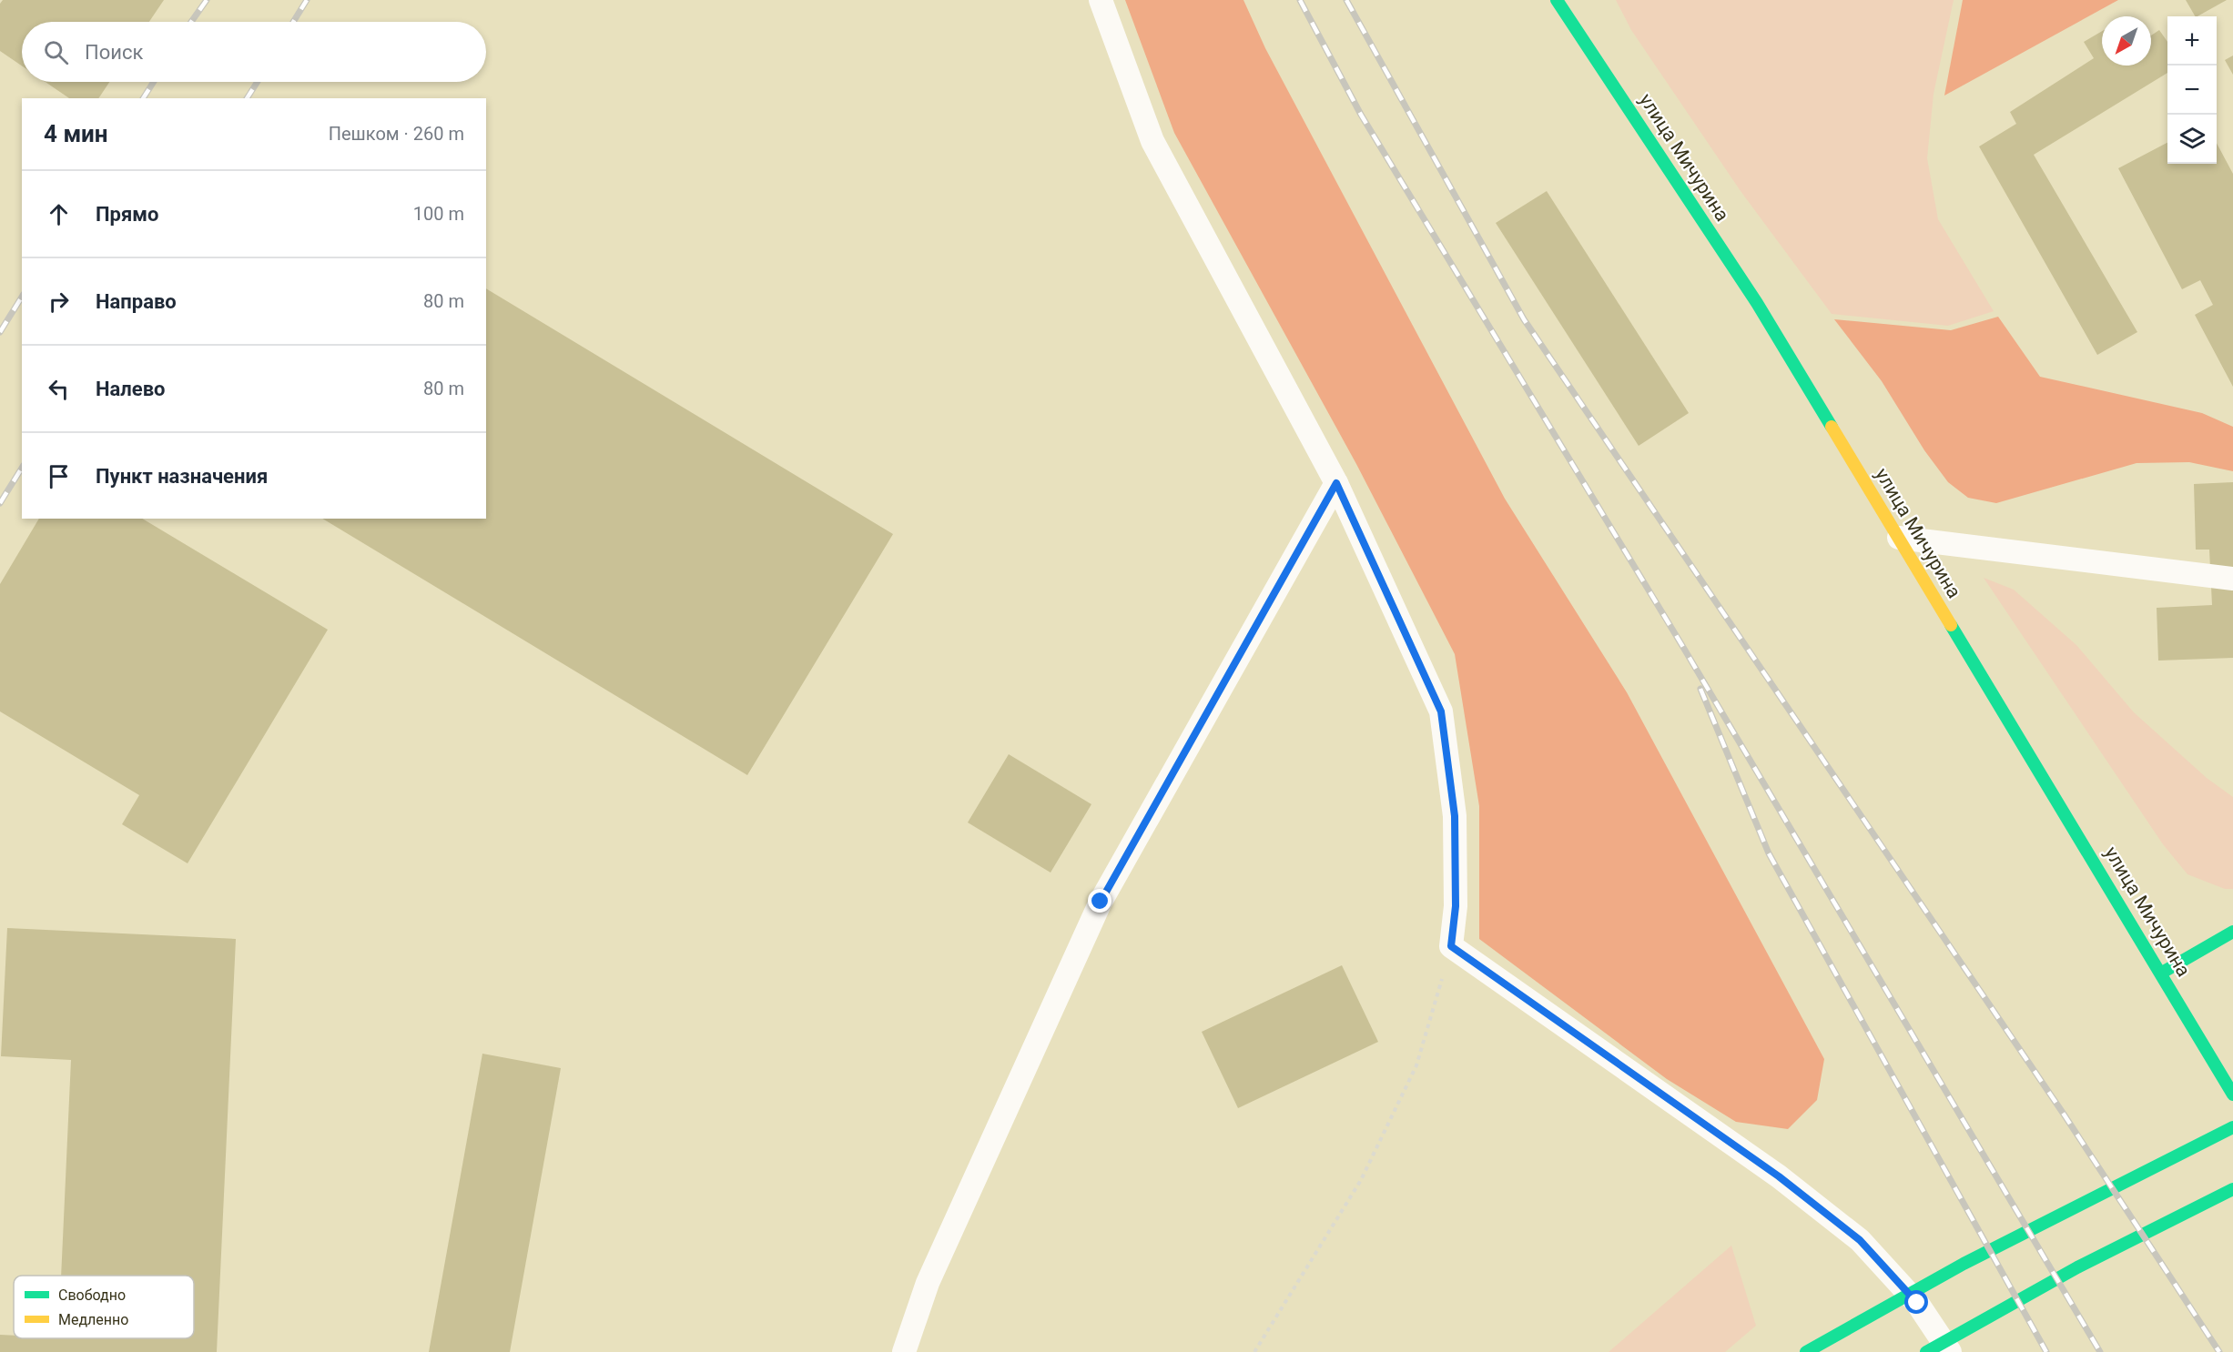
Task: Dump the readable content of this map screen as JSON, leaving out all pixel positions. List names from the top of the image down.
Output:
{
  "streets": {
    "main road": ["улица Мичурина"]
  },
  "legend": ["Свободно", "Медленно"],
  "north": "bottom left",
  "page": {
    "map_buttons": ["+", "−"],
    "search": "Поиск",
    "heading": ["4 мин", "Пешком · 260 m"],
    "list": [
      ["Прямо", "100 m"],
      ["Направо", "80 m"],
      ["Налево", "80 m"],
      "Пункт назначения"
    ]
  }
}
